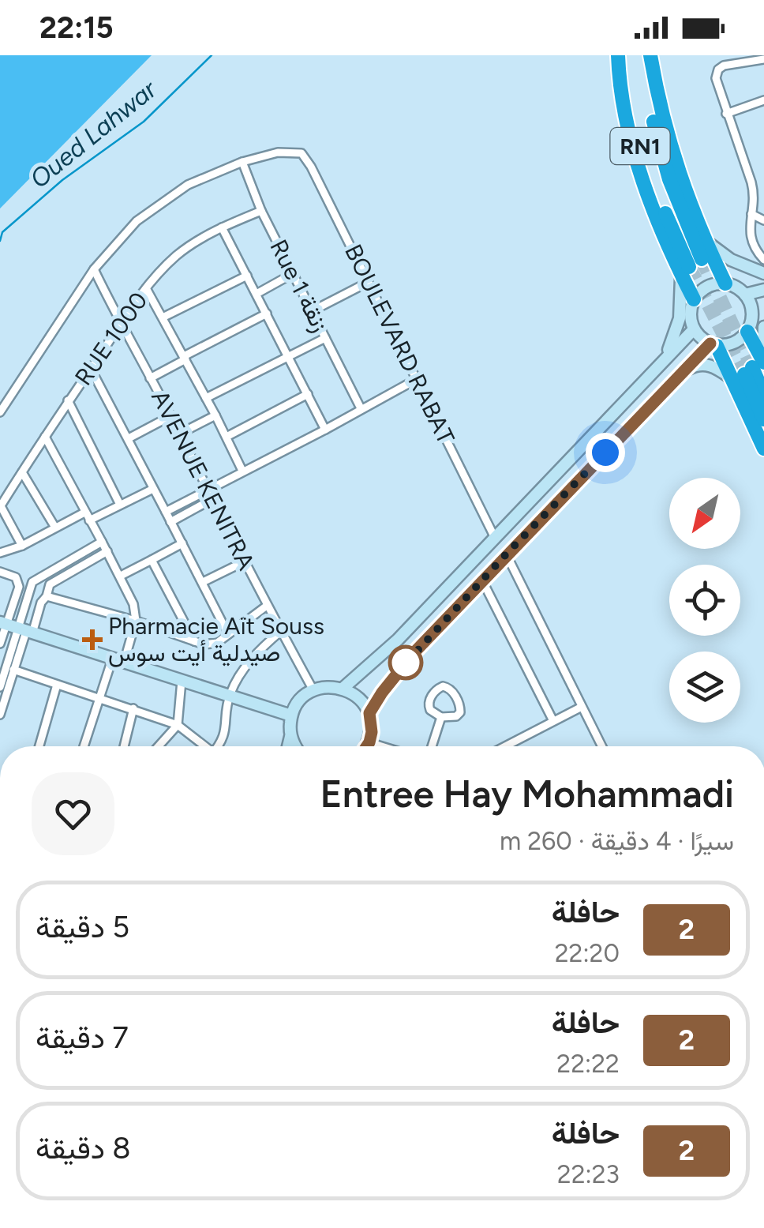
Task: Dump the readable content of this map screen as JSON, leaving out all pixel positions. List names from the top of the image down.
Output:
{
  "streets": {
    "highway": ["RN1"],
    "street": [
      "Rue 1 زنقة",
      "RUE 1000",
      "BOULEVARD RABAT",
      "AVENUE KENITRA"
    ]
  },
  "crossings": [
    ["Rue 1 زنقة", "RUE 1000"],
    ["Rue 1 زنقة", "BOULEVARD RABAT"],
    ["RUE 1000", "AVENUE KENITRA"]
  ],
  "water": ["Oued Lahwar"],
  "places": {
    "health": ["Pharmacie Aït Souss صيدلية أيت سوس"]
  },
  "lines": ["bus line 2"],
  "north": "bottom left",
  "page": {
    "status": "22:15",
    "heading": ["Entree Hay Mohammadi", "سيرًا · 4 دقيقة · 260 m"],
    "list": [
      {
        "mark": "2",
        "name": "حافلة",
        "note": "22:20",
        "value": "5 دقيقة"
      },
      {
        "mark": "2",
        "name": "حافلة",
        "note": "22:22",
        "value": "7 دقيقة"
      },
      {
        "mark": "2",
        "name": "حافلة",
        "note": "22:23",
        "value": "8 دقيقة"
      }
    ]
  }
}
